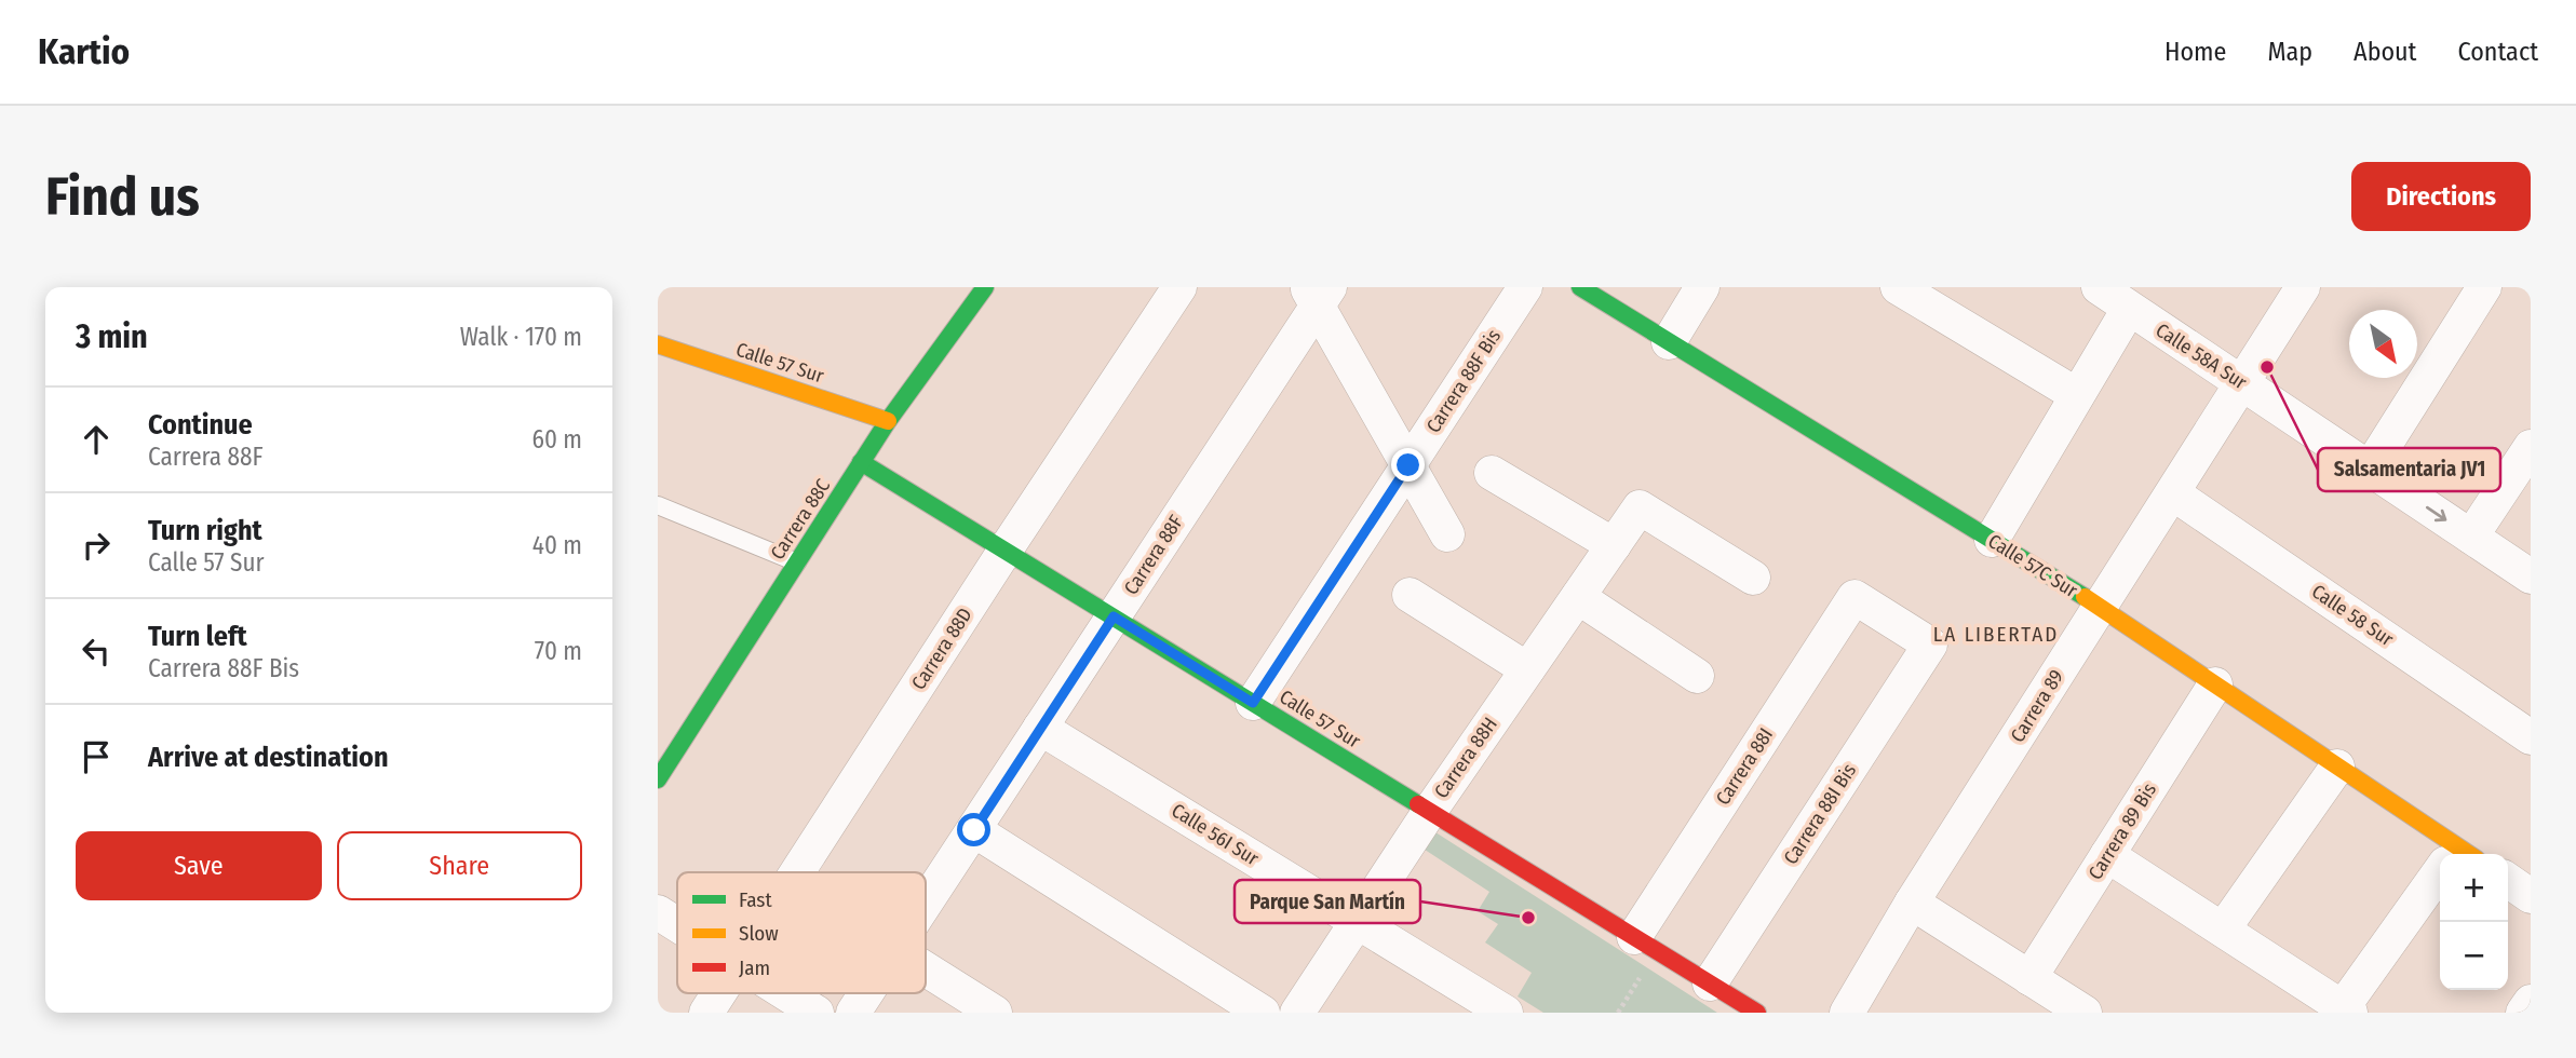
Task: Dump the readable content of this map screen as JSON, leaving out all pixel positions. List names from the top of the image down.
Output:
{
  "streets": {
    "street": [
      "Calle 58A Sur",
      "Calle 57 Sur",
      "Carrera 88F Bis",
      "Carrera 88C",
      "Carrera 88F",
      "Calle 57C Sur",
      "Calle 58 Sur",
      "Carrera 88D",
      "Carrera 89",
      "Carrera 88H",
      "Carrera 88I",
      "Carrera 88I Bis",
      "Carrera 89 Bis",
      "Calle 56I Sur"
    ]
  },
  "crossings": [
    ["Calle 58A Sur", "Carrera 89"],
    ["Calle 57 Sur", "Carrera 88F Bis"],
    ["Calle 57 Sur", "Carrera 88C"],
    ["Calle 57 Sur", "Carrera 88F"],
    ["Calle 57 Sur", "Carrera 88D"],
    ["Calle 57 Sur", "Carrera 88H"],
    ["Calle 57 Sur", "Carrera 88I"],
    ["Calle 57 Sur", "Carrera 88I Bis"],
    ["Carrera 88F", "Calle 56I Sur"],
    ["Calle 57C Sur", "Carrera 89"],
    ["Calle 57C Sur", "Carrera 89 Bis"],
    ["Calle 58 Sur", "Carrera 89"],
    ["Carrera 88H", "Calle 56I Sur"],
    ["Carrera 88I", "Carrera 88I Bis"]
  ],
  "districts": ["LA LIBERTAD"],
  "places": ["Salsamentaria JV1", "Parque San Martín"],
  "legend": ["Fast", "Slow", "Jam"],
  "north": "bottom right",
  "page": {
    "header": "Kartio",
    "nav": [
      "Home",
      "Map",
      "About",
      "Contact"
    ],
    "buttons": [
      "Directions",
      ["Save", "Share"]
    ],
    "title": "Find us",
    "heading": ["3 min", "Walk · 170 m"],
    "list": [
      ["Continue", "Carrera 88F", "60 m"],
      ["Turn right", "Calle 57 Sur", "40 m"],
      ["Turn left", "Carrera 88F Bis", "70 m"],
      "Arrive at destination"
    ],
    "map_buttons": ["+", "−"]
  }
}
